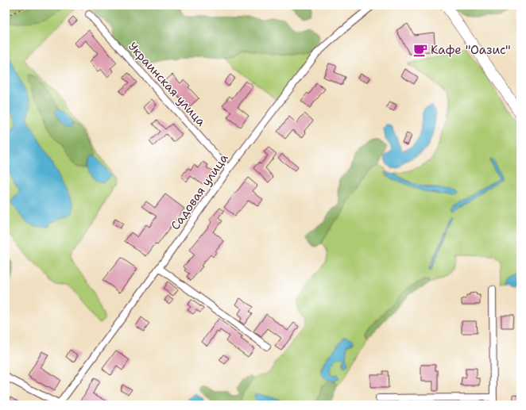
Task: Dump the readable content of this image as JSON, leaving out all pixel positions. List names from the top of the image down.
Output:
{
  "streets": {
    "street": ["Украинская улица", "Садовая улица"]
  },
  "crossings": [
    ["Украинская улица", "Садовая улица"]
  ],
  "places": {
    "cafe": ["Кафе \"Оазис\""]
  }
}
